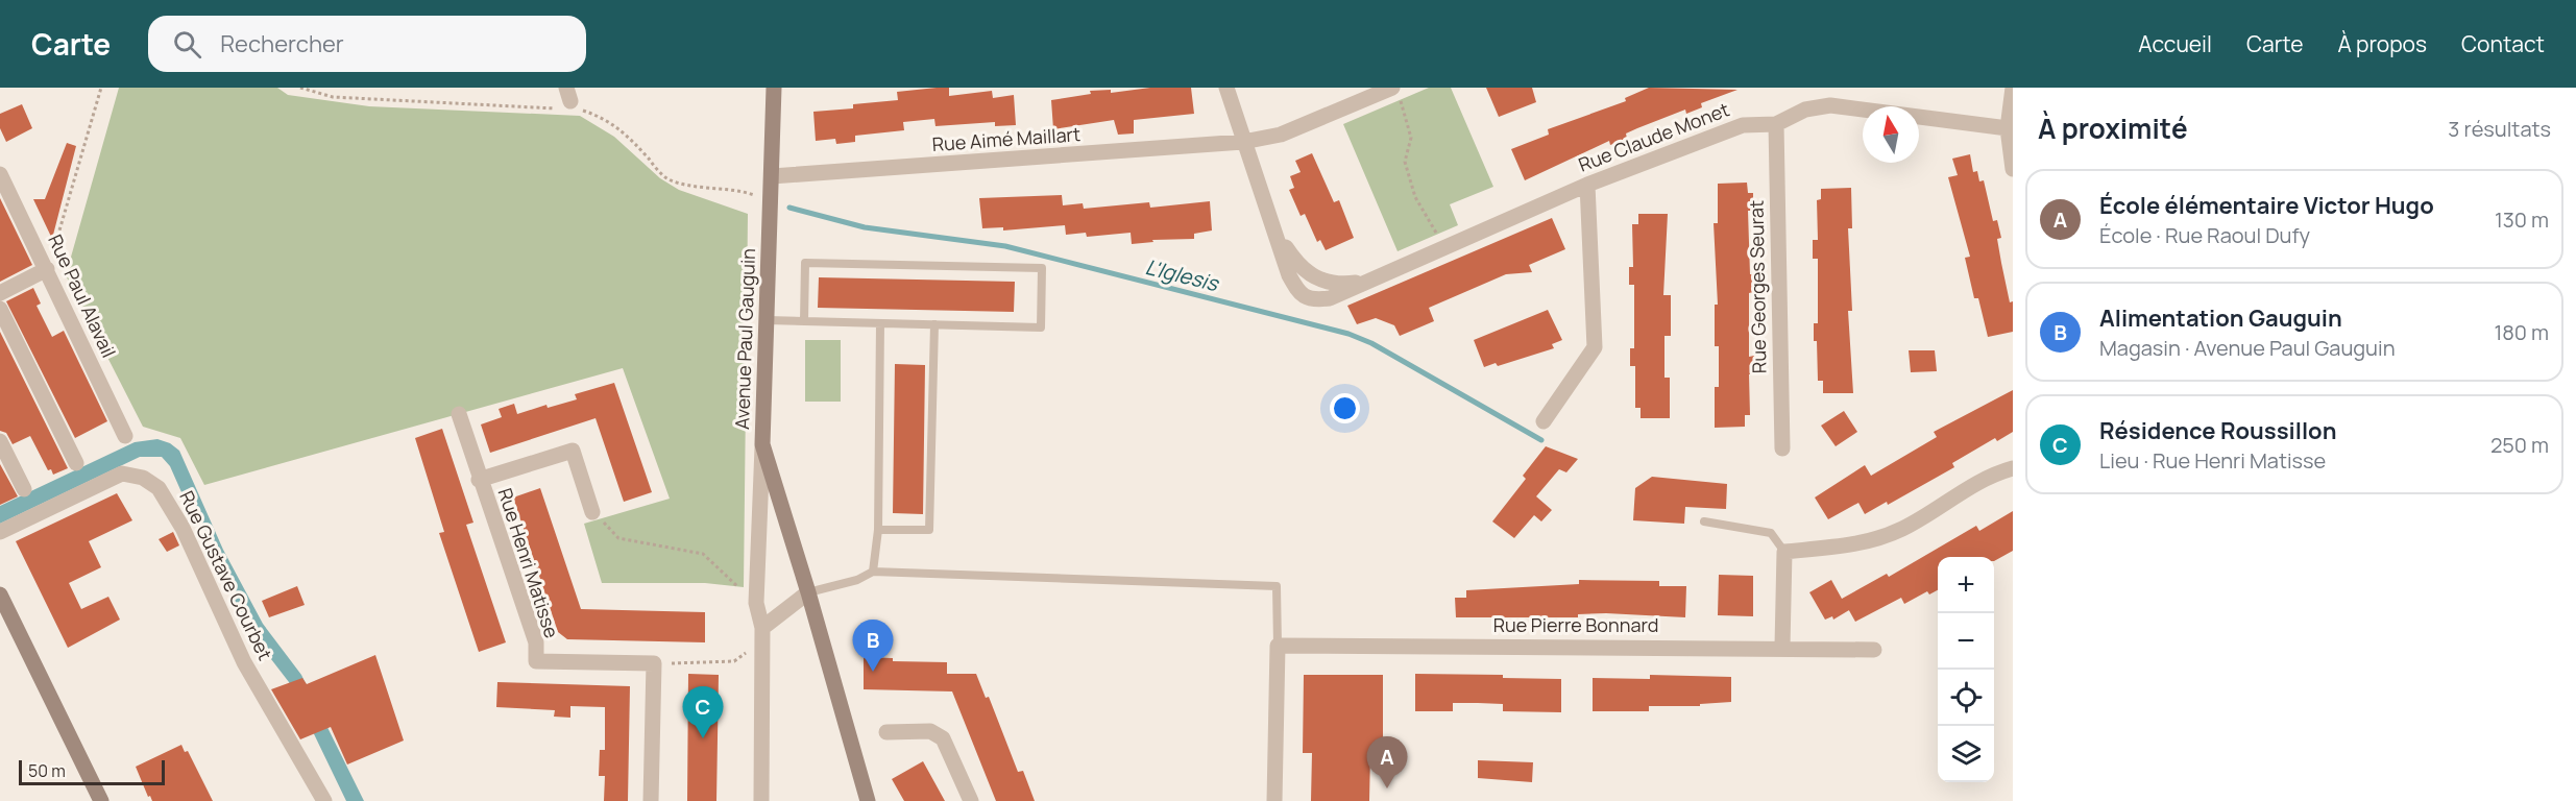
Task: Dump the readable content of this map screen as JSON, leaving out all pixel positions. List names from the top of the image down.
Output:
{
  "streets": {
    "street": [
      "Rue Claude Monet",
      "Rue Aimé Maillart",
      "Rue Georges Seurat",
      "Rue Paul Alavail",
      "Avenue Paul Gauguin",
      "Rue Henri Matisse",
      "Rue Gustave Courbet",
      "Rue Pierre Bonnard"
    ]
  },
  "crossings": [
    ["Rue Claude Monet", "Rue Aimé Maillart"],
    ["Rue Claude Monet", "Rue Georges Seurat"],
    ["Rue Aimé Maillart", "Avenue Paul Gauguin"]
  ],
  "water": ["L'Iglesis"],
  "scale_bar": "50 m",
  "north": "top",
  "page": {
    "header": "Carte",
    "search": "Rechercher",
    "nav": [
      "Accueil",
      "Carte",
      "À propos",
      "Contact"
    ],
    "heading": ["À proximité", "3 résultats"],
    "list": [
      {
        "mark": "A",
        "name": "École élémentaire Victor Hugo",
        "note": "École · Rue Raoul Dufy",
        "value": "130 m"
      },
      {
        "mark": "B",
        "name": "Alimentation Gauguin",
        "note": "Magasin · Avenue Paul Gauguin",
        "value": "180 m"
      },
      {
        "mark": "C",
        "name": "Résidence Roussillon",
        "note": "Lieu · Rue Henri Matisse",
        "value": "250 m"
      }
    ],
    "map_buttons": ["+", "−"],
    "pins": ["B", "C", "A"],
    "scale": "50 m"
  }
}
